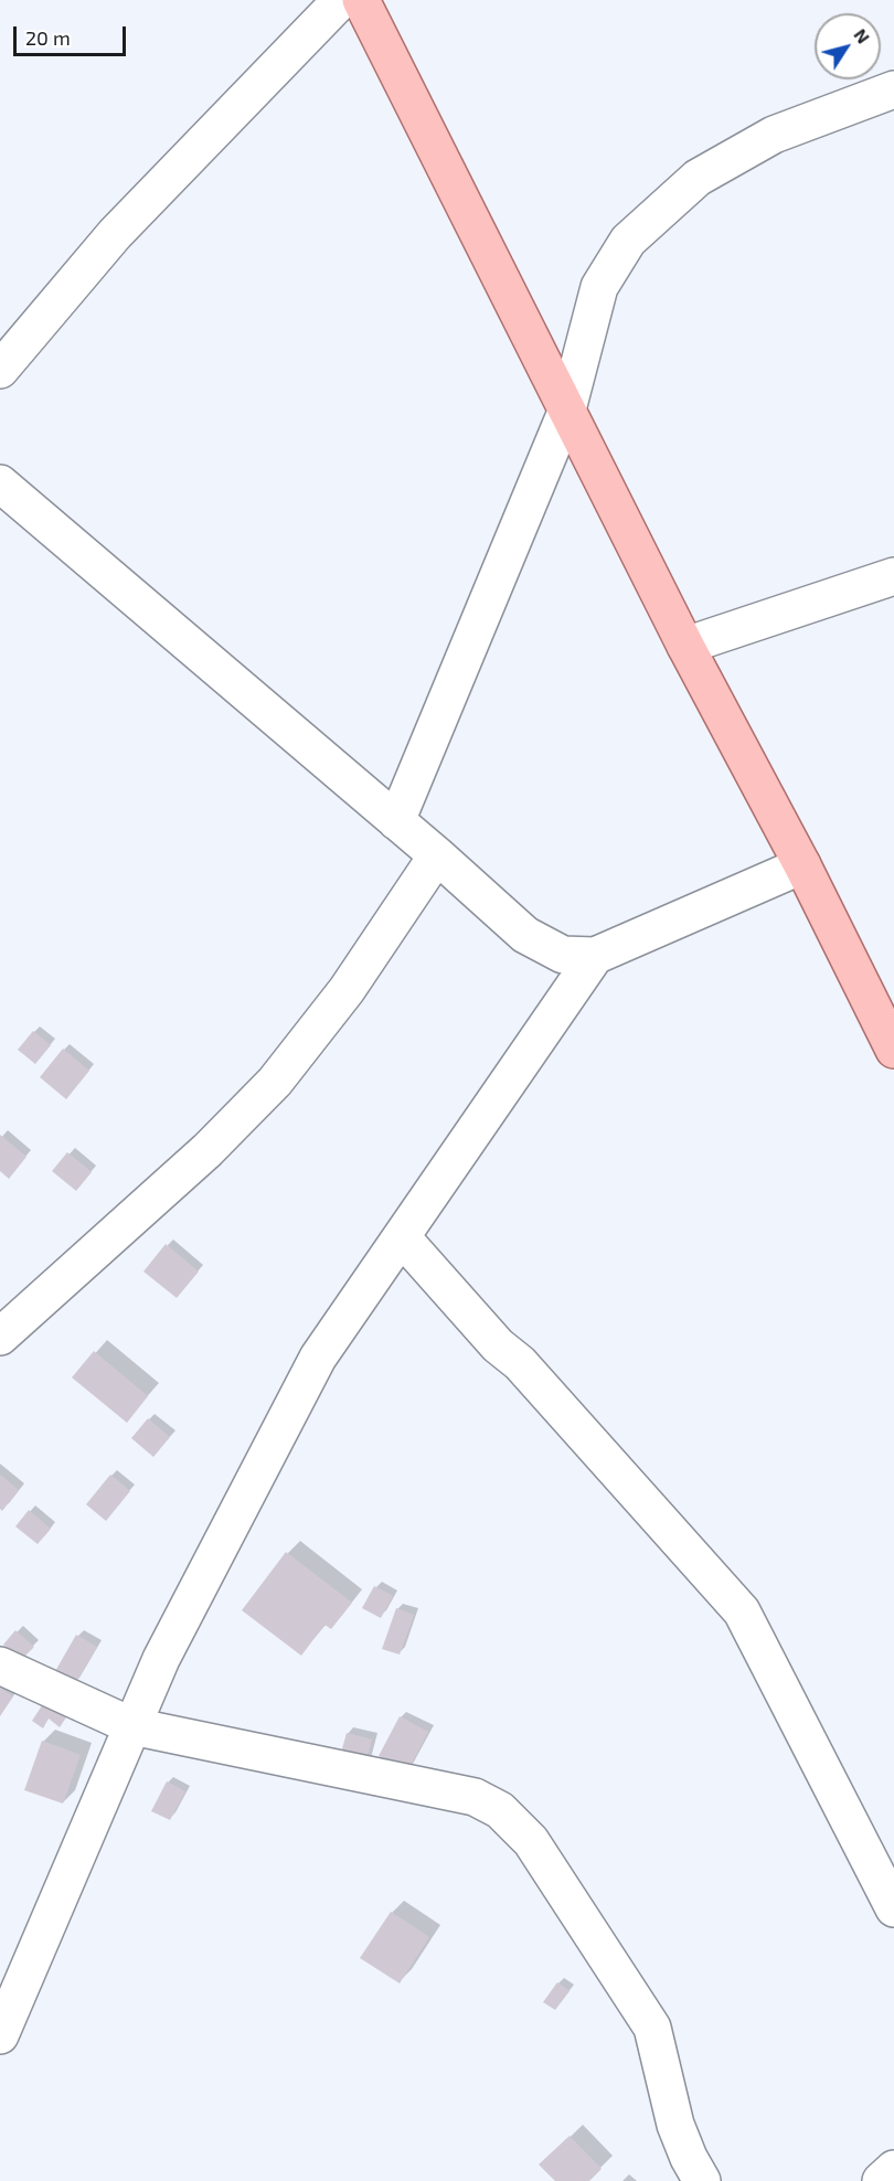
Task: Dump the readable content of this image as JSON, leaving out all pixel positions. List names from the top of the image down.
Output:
{
  "scale_bar": "20 m",
  "north": "top right"
}
